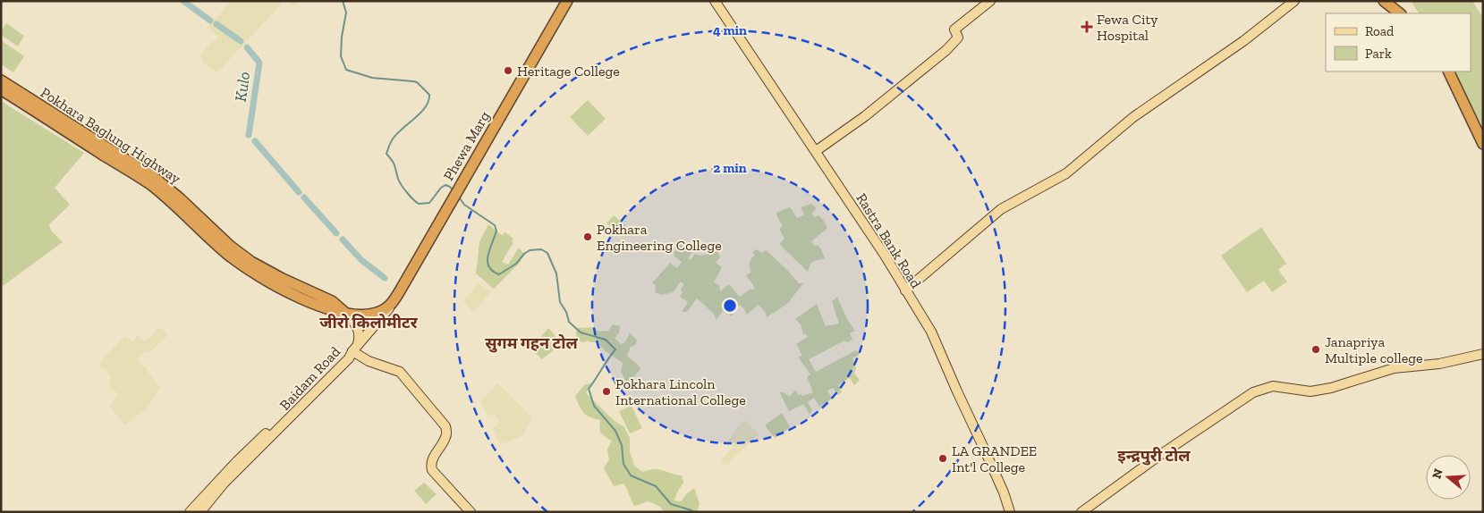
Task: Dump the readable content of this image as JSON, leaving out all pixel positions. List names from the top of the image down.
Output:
{
  "streets": {
    "highway": ["Pokhara Baglung Highway", "Phewa Marg"],
    "main road": ["Rastra Bank Road", "Baidam Road"]
  },
  "districts": ["जीरो किलोमीटर", "सुगम गहन टोल", "इन्द्रपुरी टोल"],
  "water": ["Kulo"],
  "places": {
    "health": ["Fewa City Hospital"],
    "other": [
      "Heritage College",
      "Pokhara Engineering College",
      "Janapriya Multiple college",
      "Pokhara Lincoln International College",
      "LA GRANDEE Int'l College"
    ]
  },
  "legend": ["Road", "Park"],
  "north": "left",
  "rings": ["4 min", "2 min"]
}
